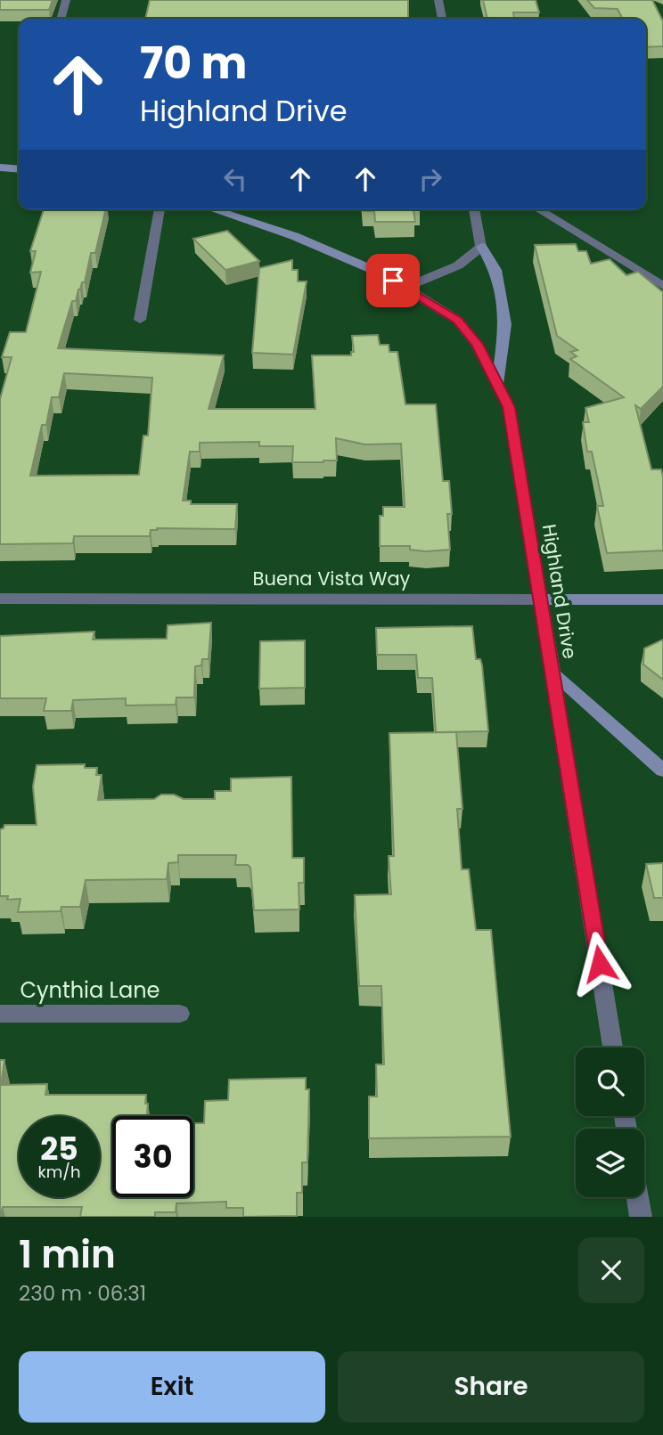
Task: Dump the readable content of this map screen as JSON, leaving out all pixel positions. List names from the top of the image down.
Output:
{
  "streets": {
    "street": ["Buena Vista Way", "Highland Drive", "Cynthia Lane"]
  },
  "crossings": [
    ["Buena Vista Way", "Highland Drive"]
  ],
  "page": {
    "turn": ["70 m", "Highland Drive"],
    "speed": "25 km/h",
    "limit": "30",
    "heading": ["1 min", "230 m · 06:31"],
    "buttons": ["Exit", "Share"]
  }
}
